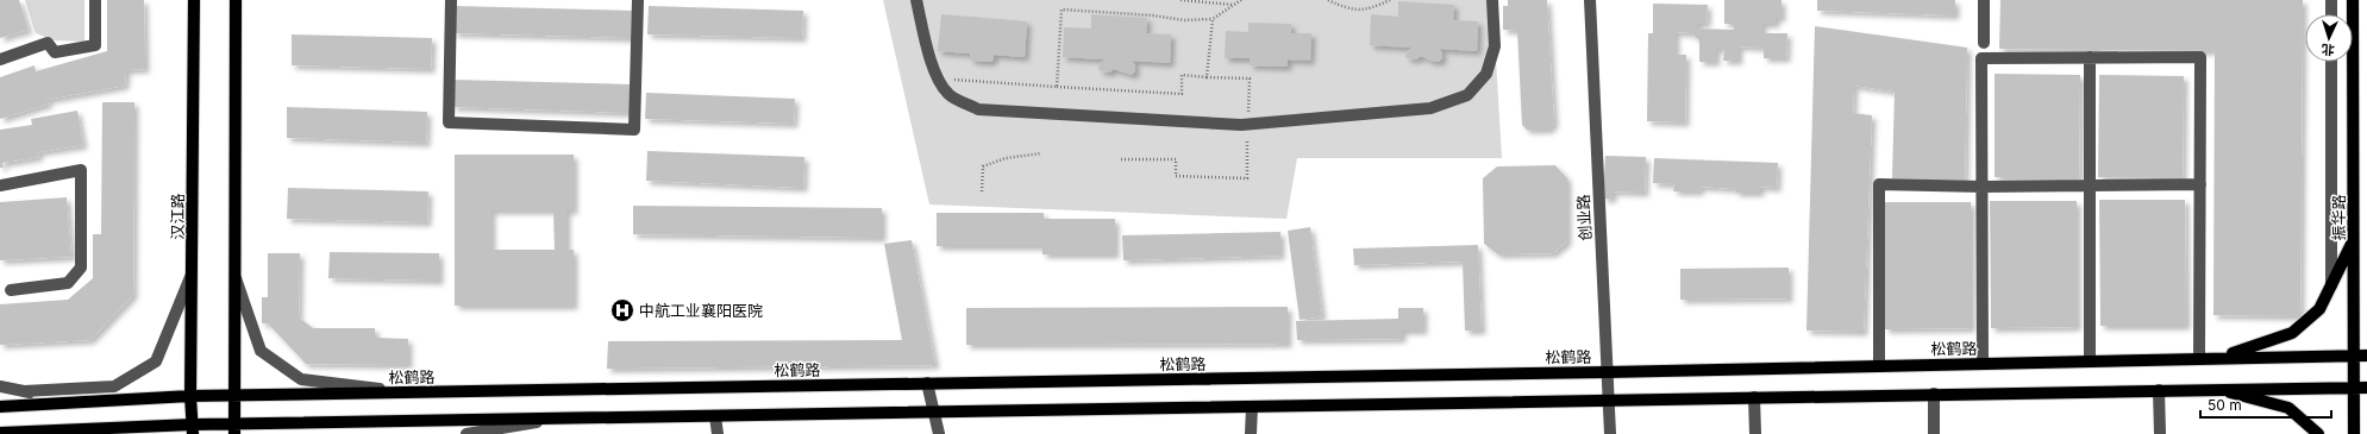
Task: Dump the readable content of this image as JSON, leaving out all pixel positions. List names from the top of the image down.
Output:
{
  "streets": {
    "main road": ["汉江路", "振华路", "松鹤路"],
    "street": ["创业路"]
  },
  "crossings": [
    ["汉江路", "松鹤路"],
    ["创业路", "松鹤路"],
    ["振华路", "松鹤路"]
  ],
  "places": {
    "hospital": ["中航工业襄阳医院"]
  },
  "scale_bar": "50 m",
  "north": "bottom"
}
